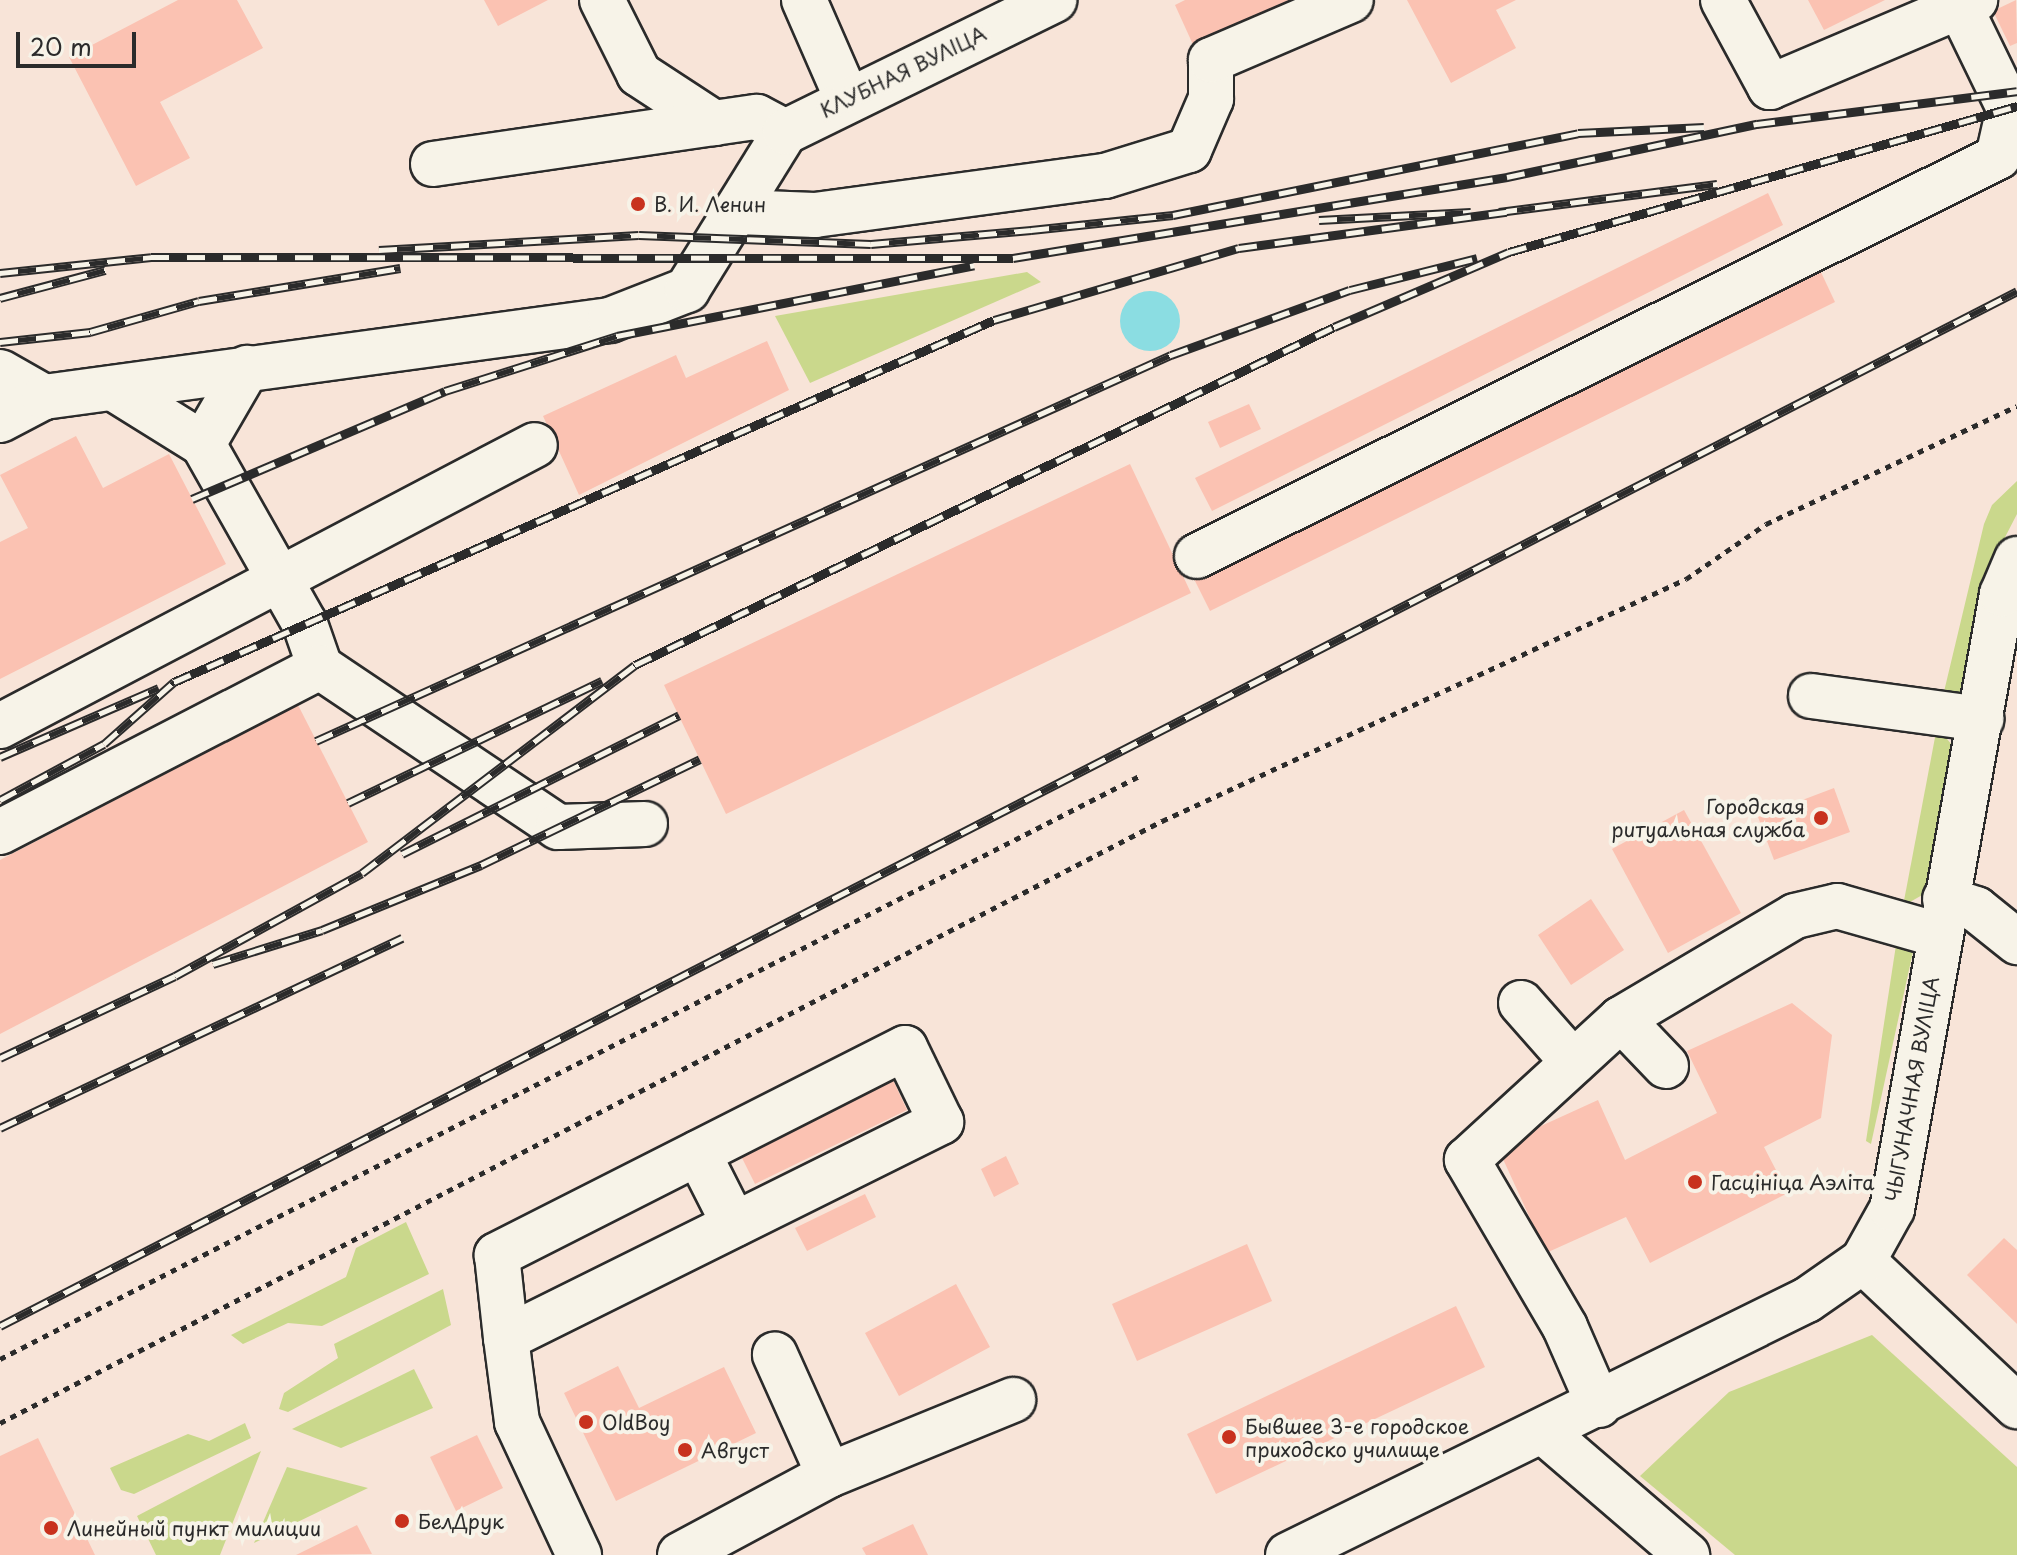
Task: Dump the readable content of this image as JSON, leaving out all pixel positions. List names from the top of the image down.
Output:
{
  "streets": {
    "street": ["КЛУБНАЯ ВУЛІЦА", "ЧЫГУНАЧНАЯ ВУЛІЦА"]
  },
  "places": [
    "В. И. Ленин",
    "Городская ритуальная служба",
    "Гасцініца Аэліта",
    "OldBoy",
    "Бывшее 3-е городское приходско училище",
    "Август",
    "БелДрук",
    "Линейный пункт милиции"
  ],
  "scale_bar": "20 m"
}
